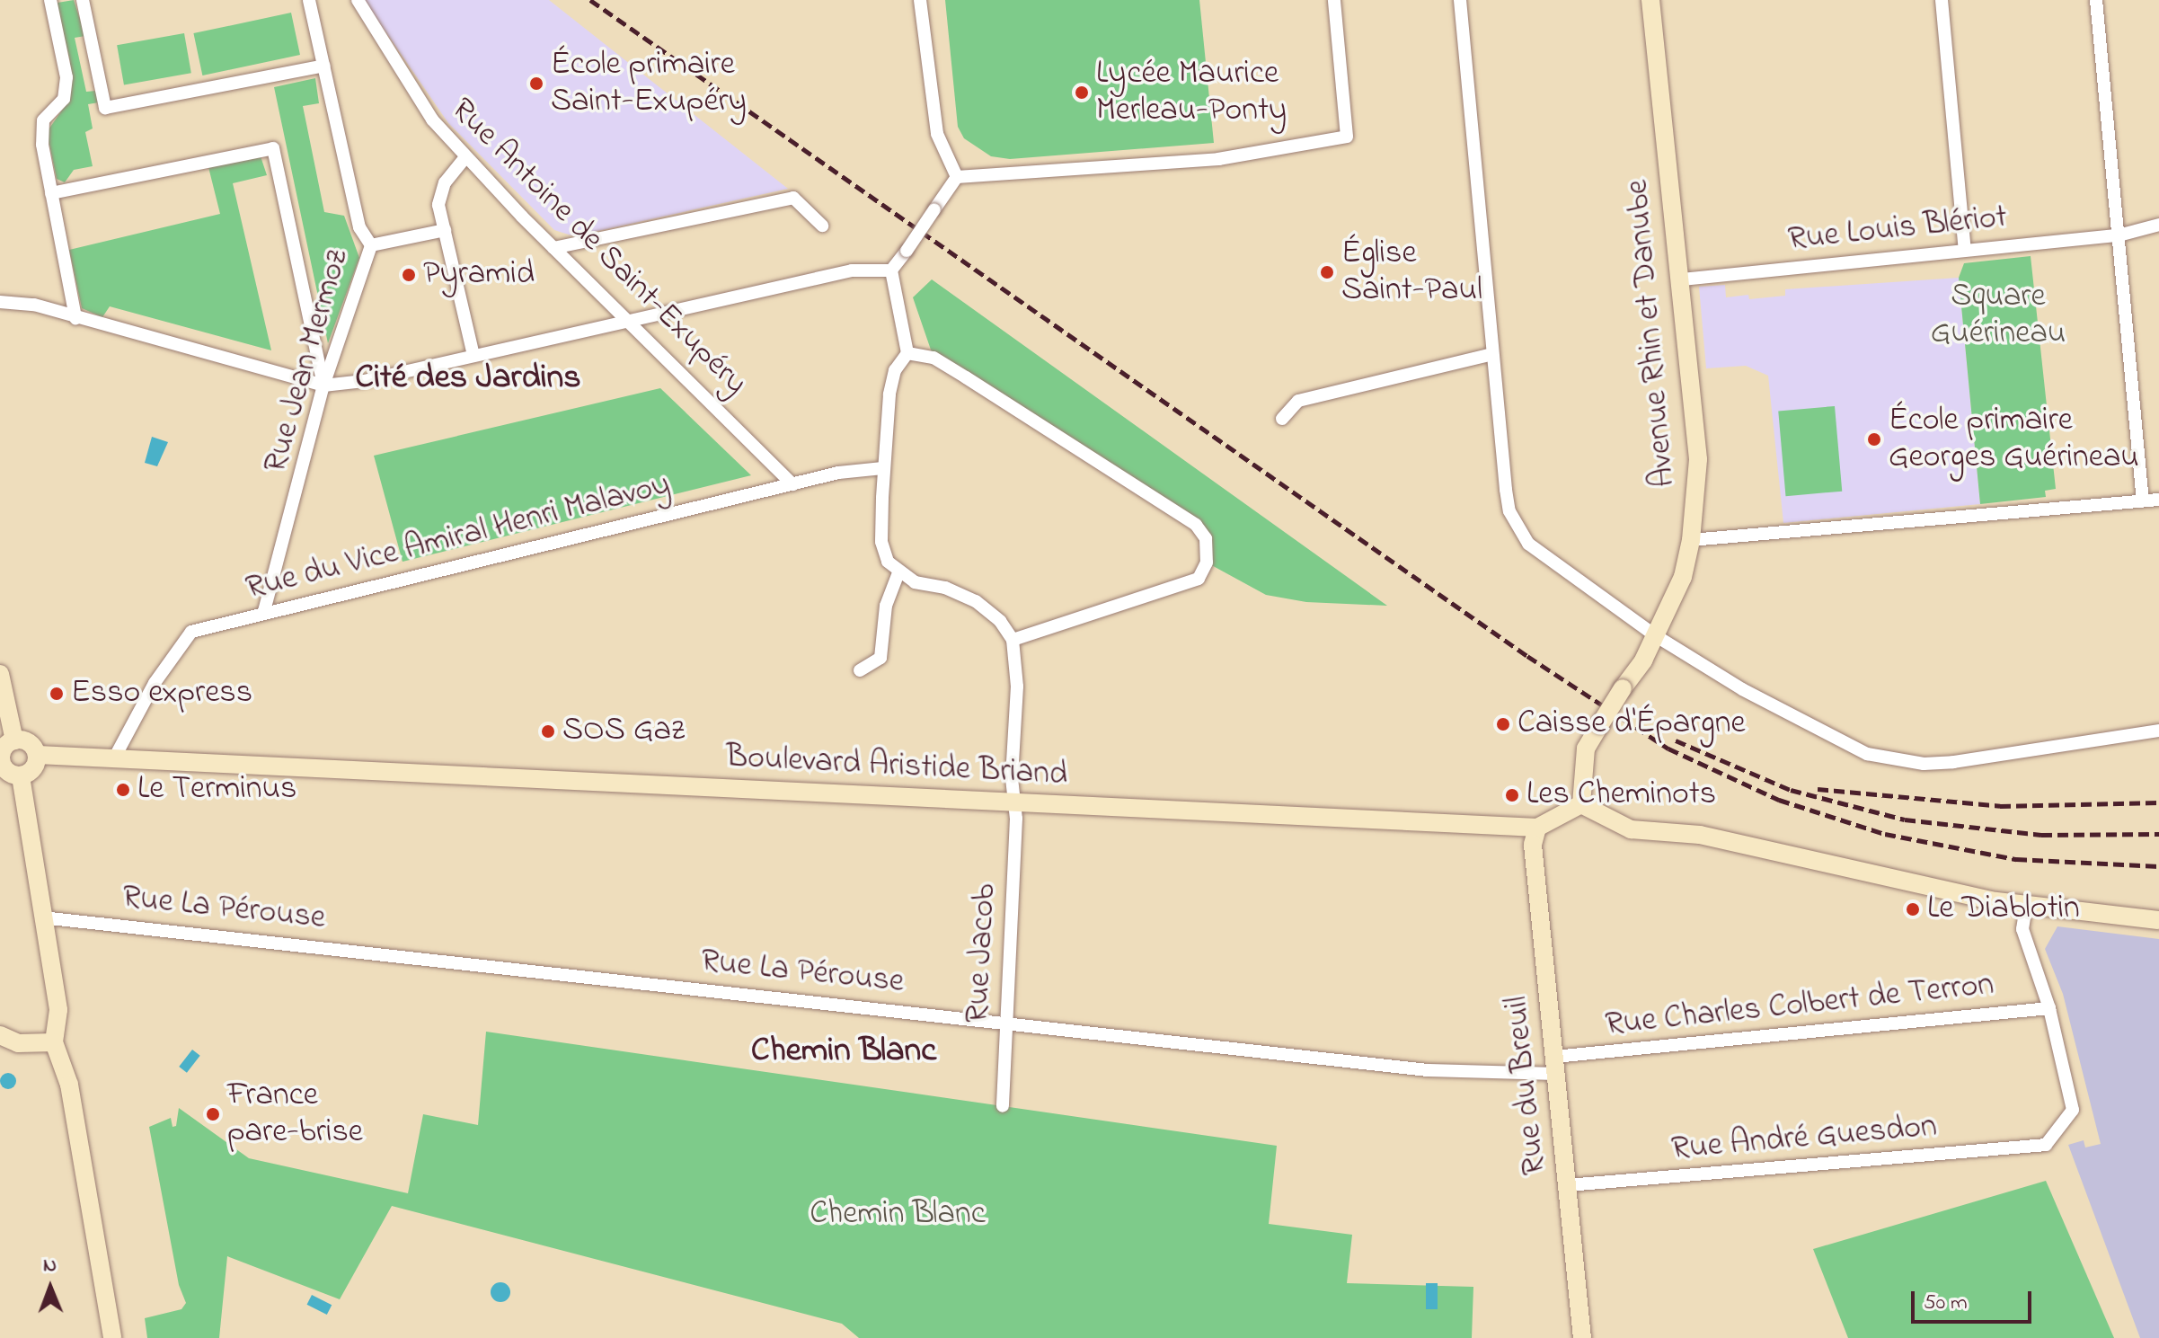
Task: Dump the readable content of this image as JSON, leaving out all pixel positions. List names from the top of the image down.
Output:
{
  "streets": {
    "street": [
      "Rue Louis Blériot",
      "Rue Antoine de Saint-Exupéry",
      "Avenue Rhin et Danube",
      "Rue Jean Mermoz",
      "Rue du Vice Amiral Henri Malavoy",
      "Boulevard Aristide Briand",
      "Rue La Pérouse",
      "Rue Jacob",
      "Rue Charles Colbert de Terron",
      "Rue du Breuil",
      "Rue André Guesdon"
    ]
  },
  "crossings": [
    ["Rue Louis Blériot", "Avenue Rhin et Danube"],
    ["Rue Antoine de Saint-Exupéry", "Rue du Vice Amiral Henri Malavoy"],
    ["Rue Jean Mermoz", "Rue du Vice Amiral Henri Malavoy"],
    ["Rue du Vice Amiral Henri Malavoy", "Boulevard Aristide Briand"],
    ["Boulevard Aristide Briand", "Rue Jacob"],
    ["Boulevard Aristide Briand", "Rue du Breuil"],
    ["Rue La Pérouse", "Rue Jacob"],
    ["Rue La Pérouse", "Rue Charles Colbert de Terron"],
    ["Rue La Pérouse", "Rue du Breuil"],
    ["Rue Charles Colbert de Terron", "Rue du Breuil"],
    ["Rue Charles Colbert de Terron", "Rue André Guesdon"],
    ["Rue du Breuil", "Rue André Guesdon"]
  ],
  "districts": ["Cité des Jardins", "Chemin Blanc"],
  "parks": ["Square Guérineau", "Chemin Blanc"],
  "places": [
    "École primaire Saint-Exupéry",
    "Lycée Maurice Merleau-Ponty",
    "Église Saint-Paul",
    "Pyramid",
    "École primaire Georges Guérineau",
    "Esso express",
    "Caisse d'Épargne",
    "SOS Gaz",
    "Le Terminus",
    "Les Cheminots",
    "Le Diablotin",
    "France pare-brise"
  ],
  "scale_bar": "50 m",
  "north": "top"
}
